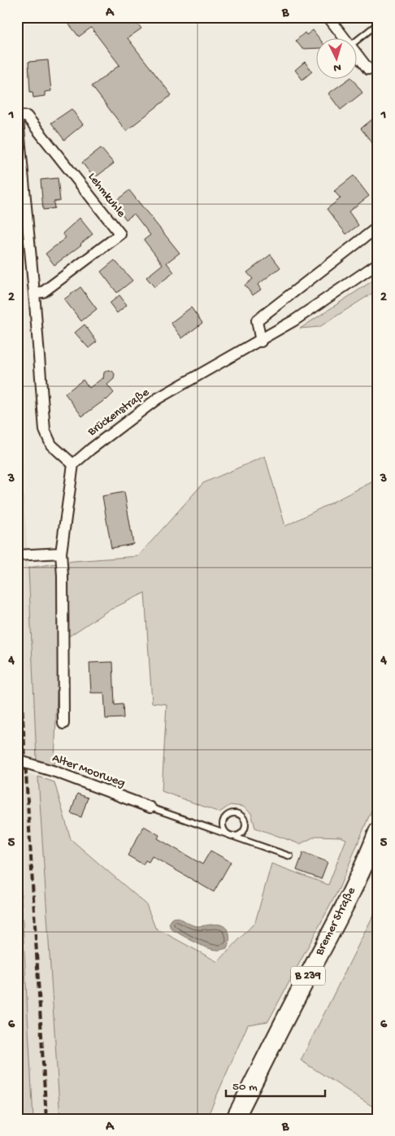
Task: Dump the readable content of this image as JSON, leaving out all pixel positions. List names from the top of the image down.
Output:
{
  "streets": {
    "main road": ["Bremer Straße", "B 239"],
    "street": ["Lehmkuhle", "Brückenstraße", "Alter Moorweg"]
  },
  "scale_bar": "50 m",
  "north": "bottom",
  "grid": {
    "columns": ["A", "B"],
    "rows": [
      "1",
      "2",
      "3",
      "4",
      "5",
      "6"
    ]
  }
}
